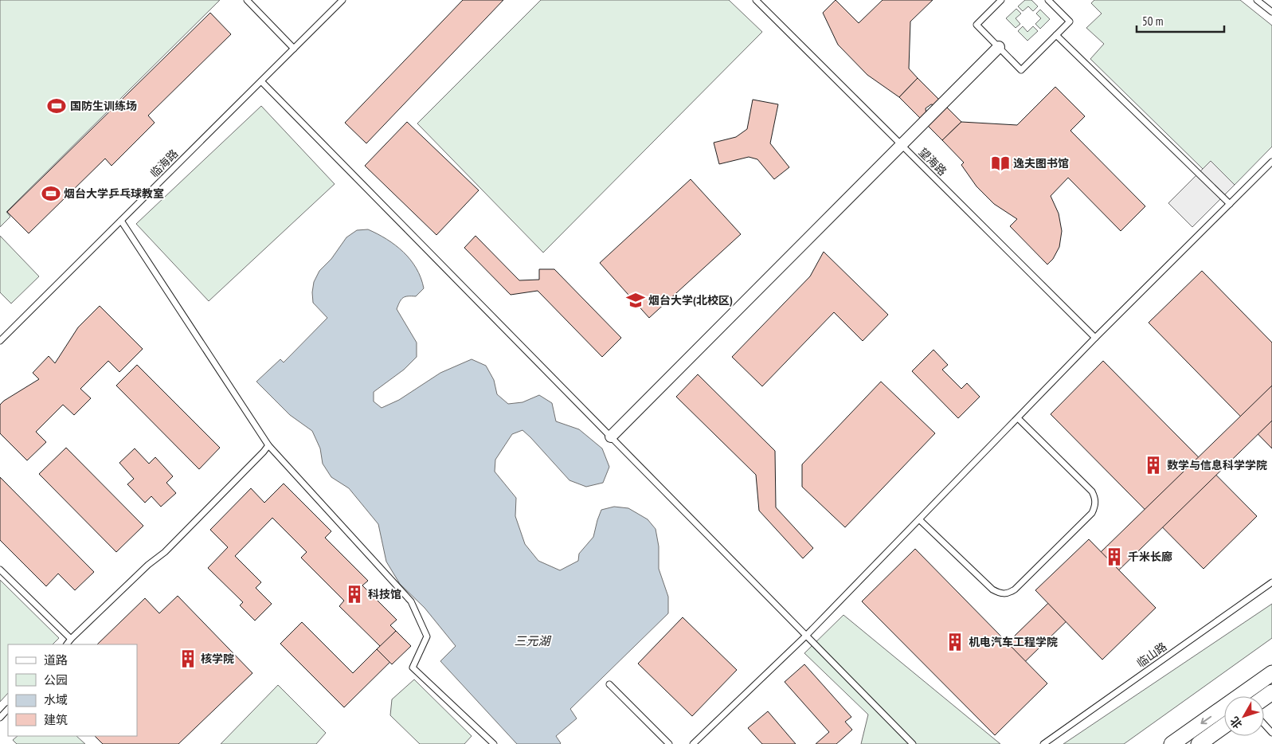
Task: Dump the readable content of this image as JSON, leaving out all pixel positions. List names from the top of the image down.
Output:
{
  "streets": {
    "lane": ["望海路", "临海路", "临山路"]
  },
  "water": ["三元湖"],
  "places": {
    "sports": ["国防生训练场", "烟台大学乒乓球教室"],
    "library": ["逸夫图书馆"],
    "school or university": ["烟台大学(北校区)"],
    "building": [
      "数学与信息科学学院",
      "千米长廊",
      "科技馆",
      "机电汽车工程学院",
      "核学院"
    ]
  },
  "legend": [
    "道路",
    "公园",
    "水域",
    "建筑"
  ],
  "scale_bar": "50 m",
  "north": "bottom left"
}
